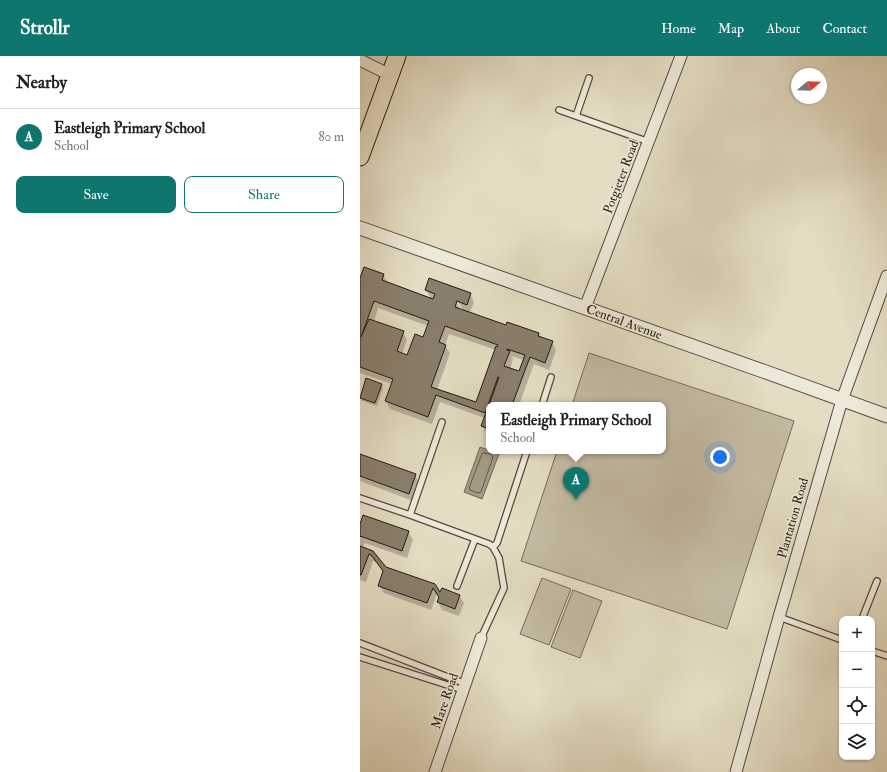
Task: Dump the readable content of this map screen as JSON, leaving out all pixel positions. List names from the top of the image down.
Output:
{
  "streets": {
    "street": [
      "Potgieter Road",
      "Central Avenue",
      "Plantation Road",
      "Mare Road"
    ]
  },
  "crossings": [
    ["Potgieter Road", "Central Avenue"],
    ["Central Avenue", "Plantation Road"]
  ],
  "north": "right",
  "page": {
    "header": "Strollr",
    "nav": [
      "Home",
      "Map",
      "About",
      "Contact"
    ],
    "heading": "Nearby",
    "list": [
      {
        "mark": "A",
        "name": "Eastleigh Primary School",
        "note": "School",
        "value": "80 m"
      }
    ],
    "buttons": ["Save", "Share"],
    "popup": ["Eastleigh Primary School", "School"],
    "pins": "A",
    "map_buttons": ["+", "−"]
  }
}
